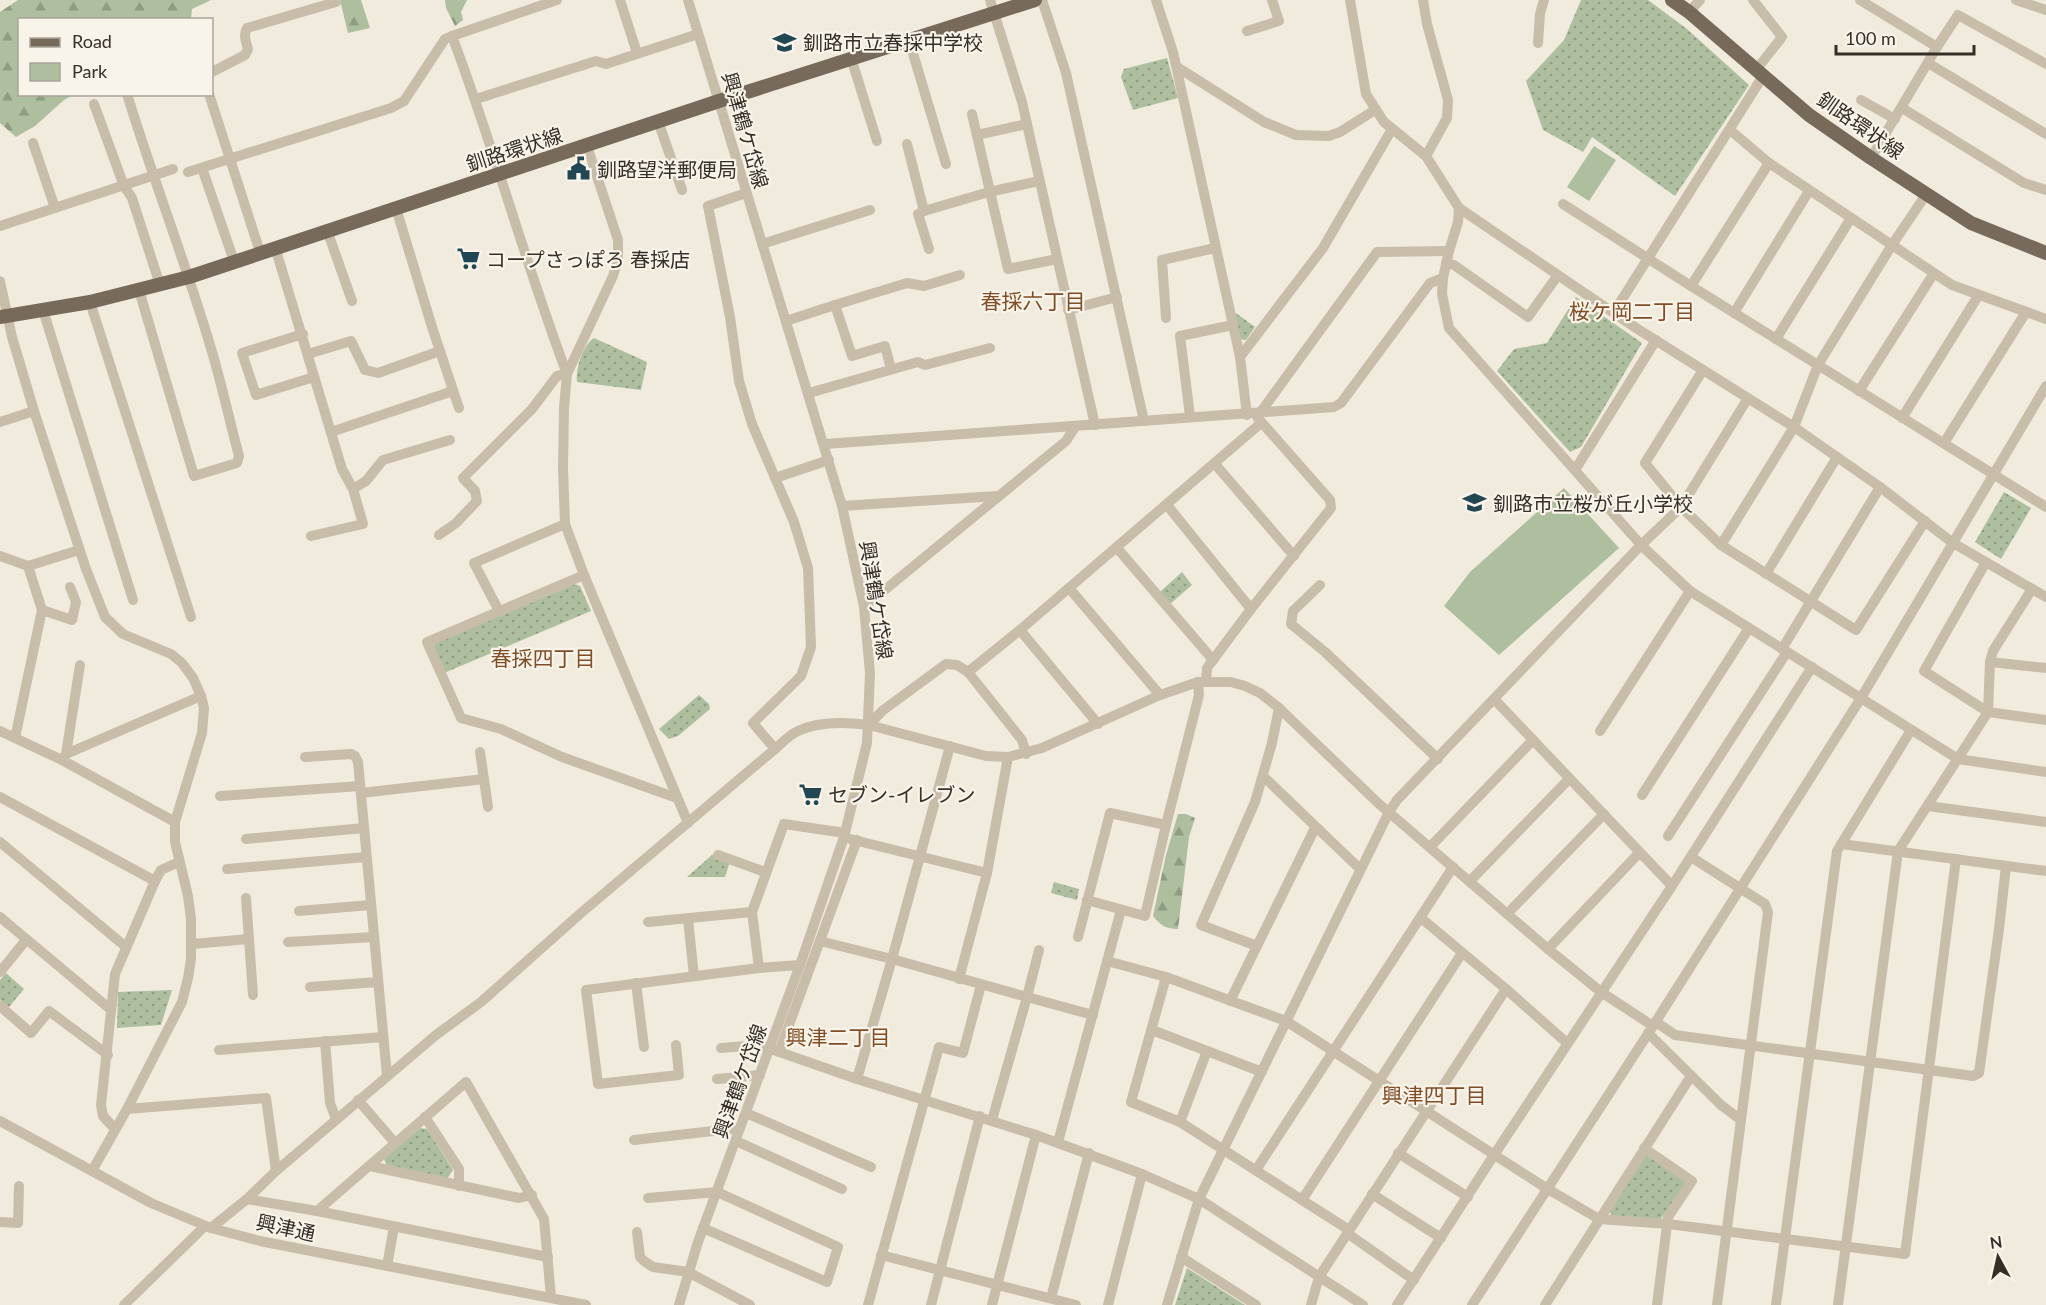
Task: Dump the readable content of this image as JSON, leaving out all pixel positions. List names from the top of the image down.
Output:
{
  "streets": {
    "main road": ["釧路環状線"],
    "street": ["興津鶴ケ岱線", "興津通"]
  },
  "crossings": [
    ["釧路環状線", "興津鶴ケ岱線"]
  ],
  "districts": [
    "春採六丁目",
    "桜ケ岡二丁目",
    "春採四丁目",
    "興津二丁目",
    "興津四丁目"
  ],
  "places": {
    "school or university": ["釧路市立春採中学校", "釧路市立桜が丘小学校"],
    "public building": ["釧路望洋郵便局"],
    "supermarket": ["コープさっぽろ 春採店", "セブン-イレブン"]
  },
  "legend": ["Road", "Park"],
  "scale_bar": "100 m",
  "north": "top"
}
